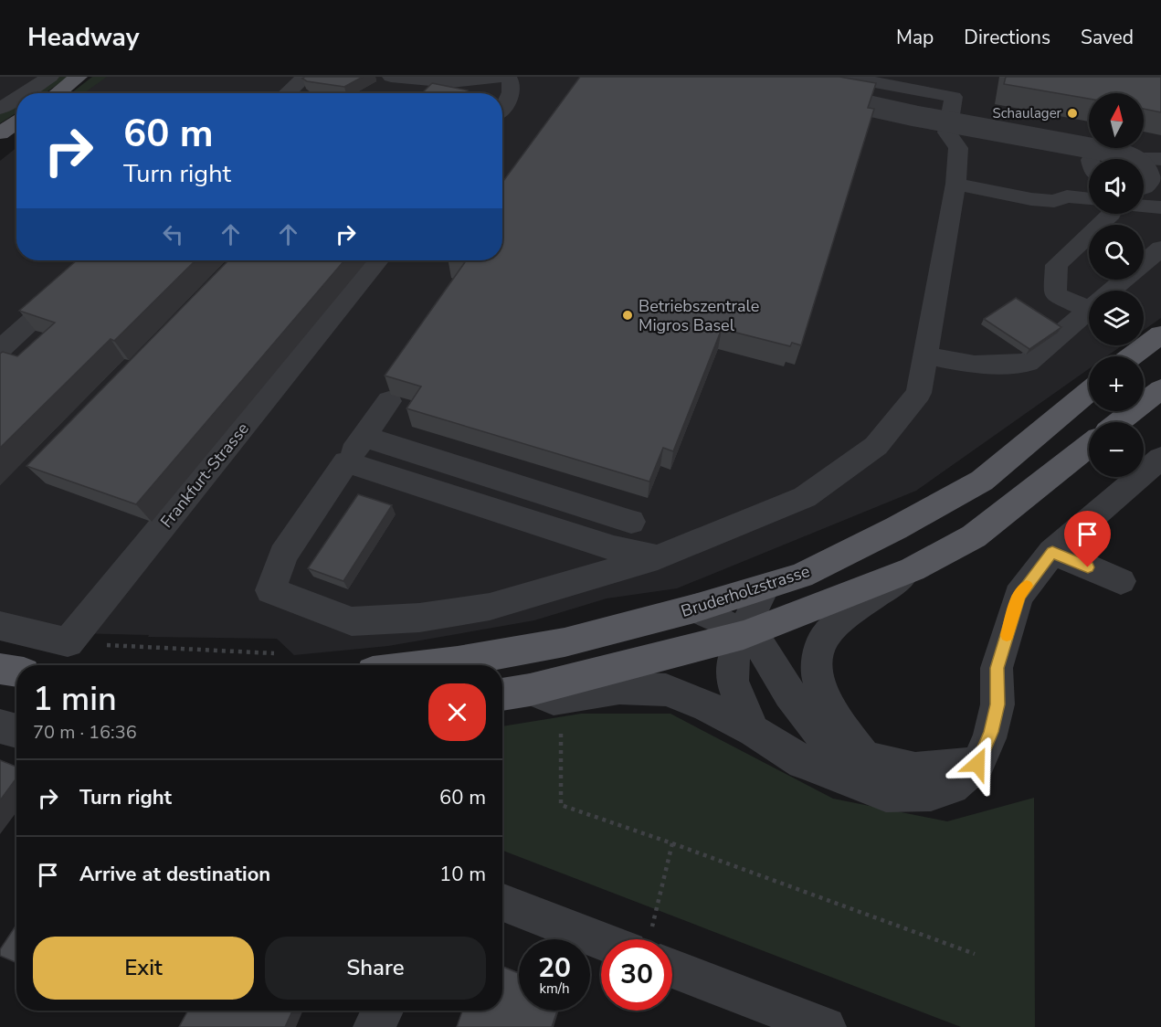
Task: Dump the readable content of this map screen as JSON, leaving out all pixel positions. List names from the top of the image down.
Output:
{
  "streets": {
    "main road": ["Bruderholzstrasse"],
    "street": ["Frankfurt-Strasse"]
  },
  "places": ["Schaulager", "Betriebszentrale Migros Basel"],
  "north": "top",
  "page": {
    "header": "Headway",
    "nav": ["Map", "Directions", "Saved"],
    "map_buttons": ["+", "−"],
    "turn": ["60 m", "Turn right"],
    "heading": ["1 min", "70 m · 16:36"],
    "list": [
      {
        "name": "Turn right",
        "value": "60 m"
      },
      {
        "name": "Arrive at destination",
        "value": "10 m"
      }
    ],
    "buttons": ["Exit", "Share"],
    "speed": "20 km/h",
    "limit": "30"
  }
}
